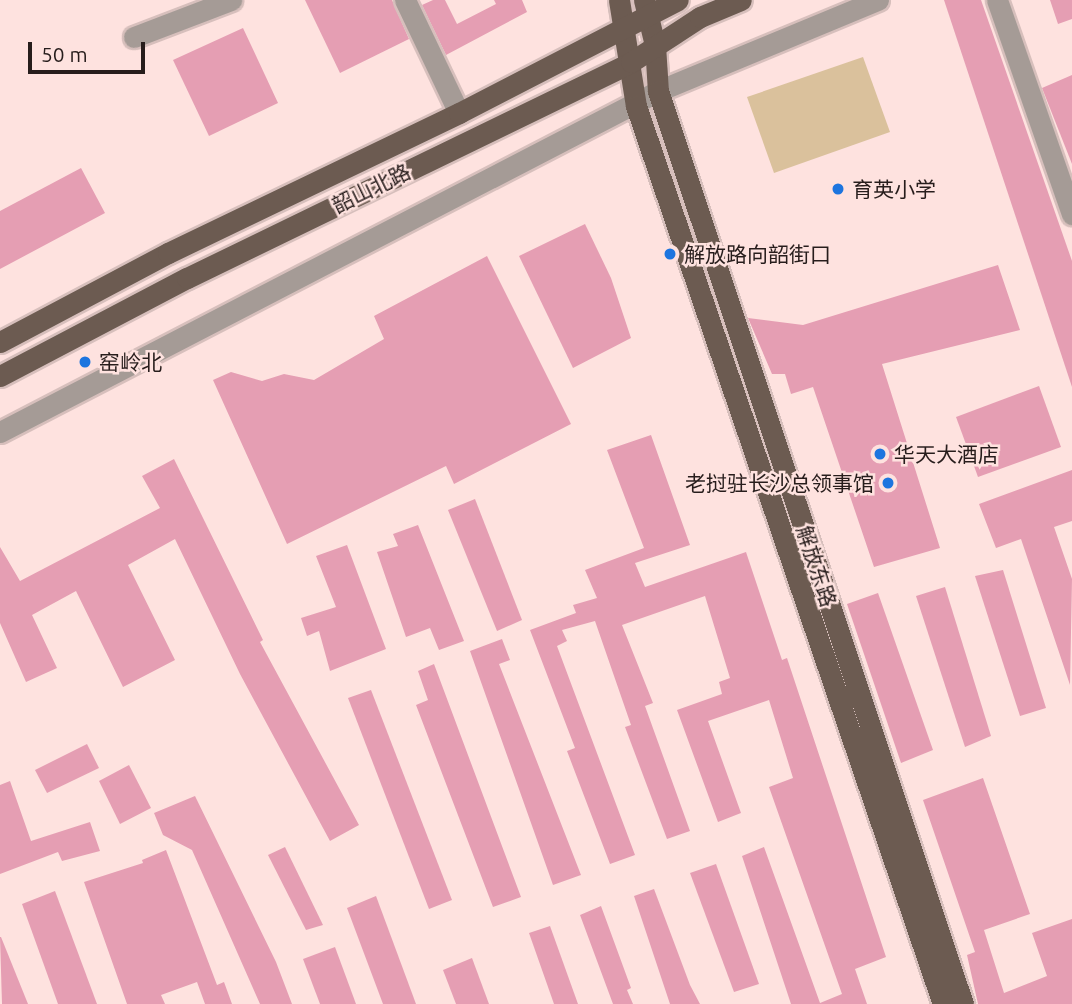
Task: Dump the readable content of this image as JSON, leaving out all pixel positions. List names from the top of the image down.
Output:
{
  "streets": {
    "main road": ["韶山北路", "解放东路"]
  },
  "crossings": [
    ["韶山北路", "解放东路"]
  ],
  "places": [
    "育英小学",
    "解放路向韶街口",
    "窑岭北",
    "华天大酒店",
    "老挝驻长沙总领事馆"
  ],
  "scale_bar": "50 m"
}
